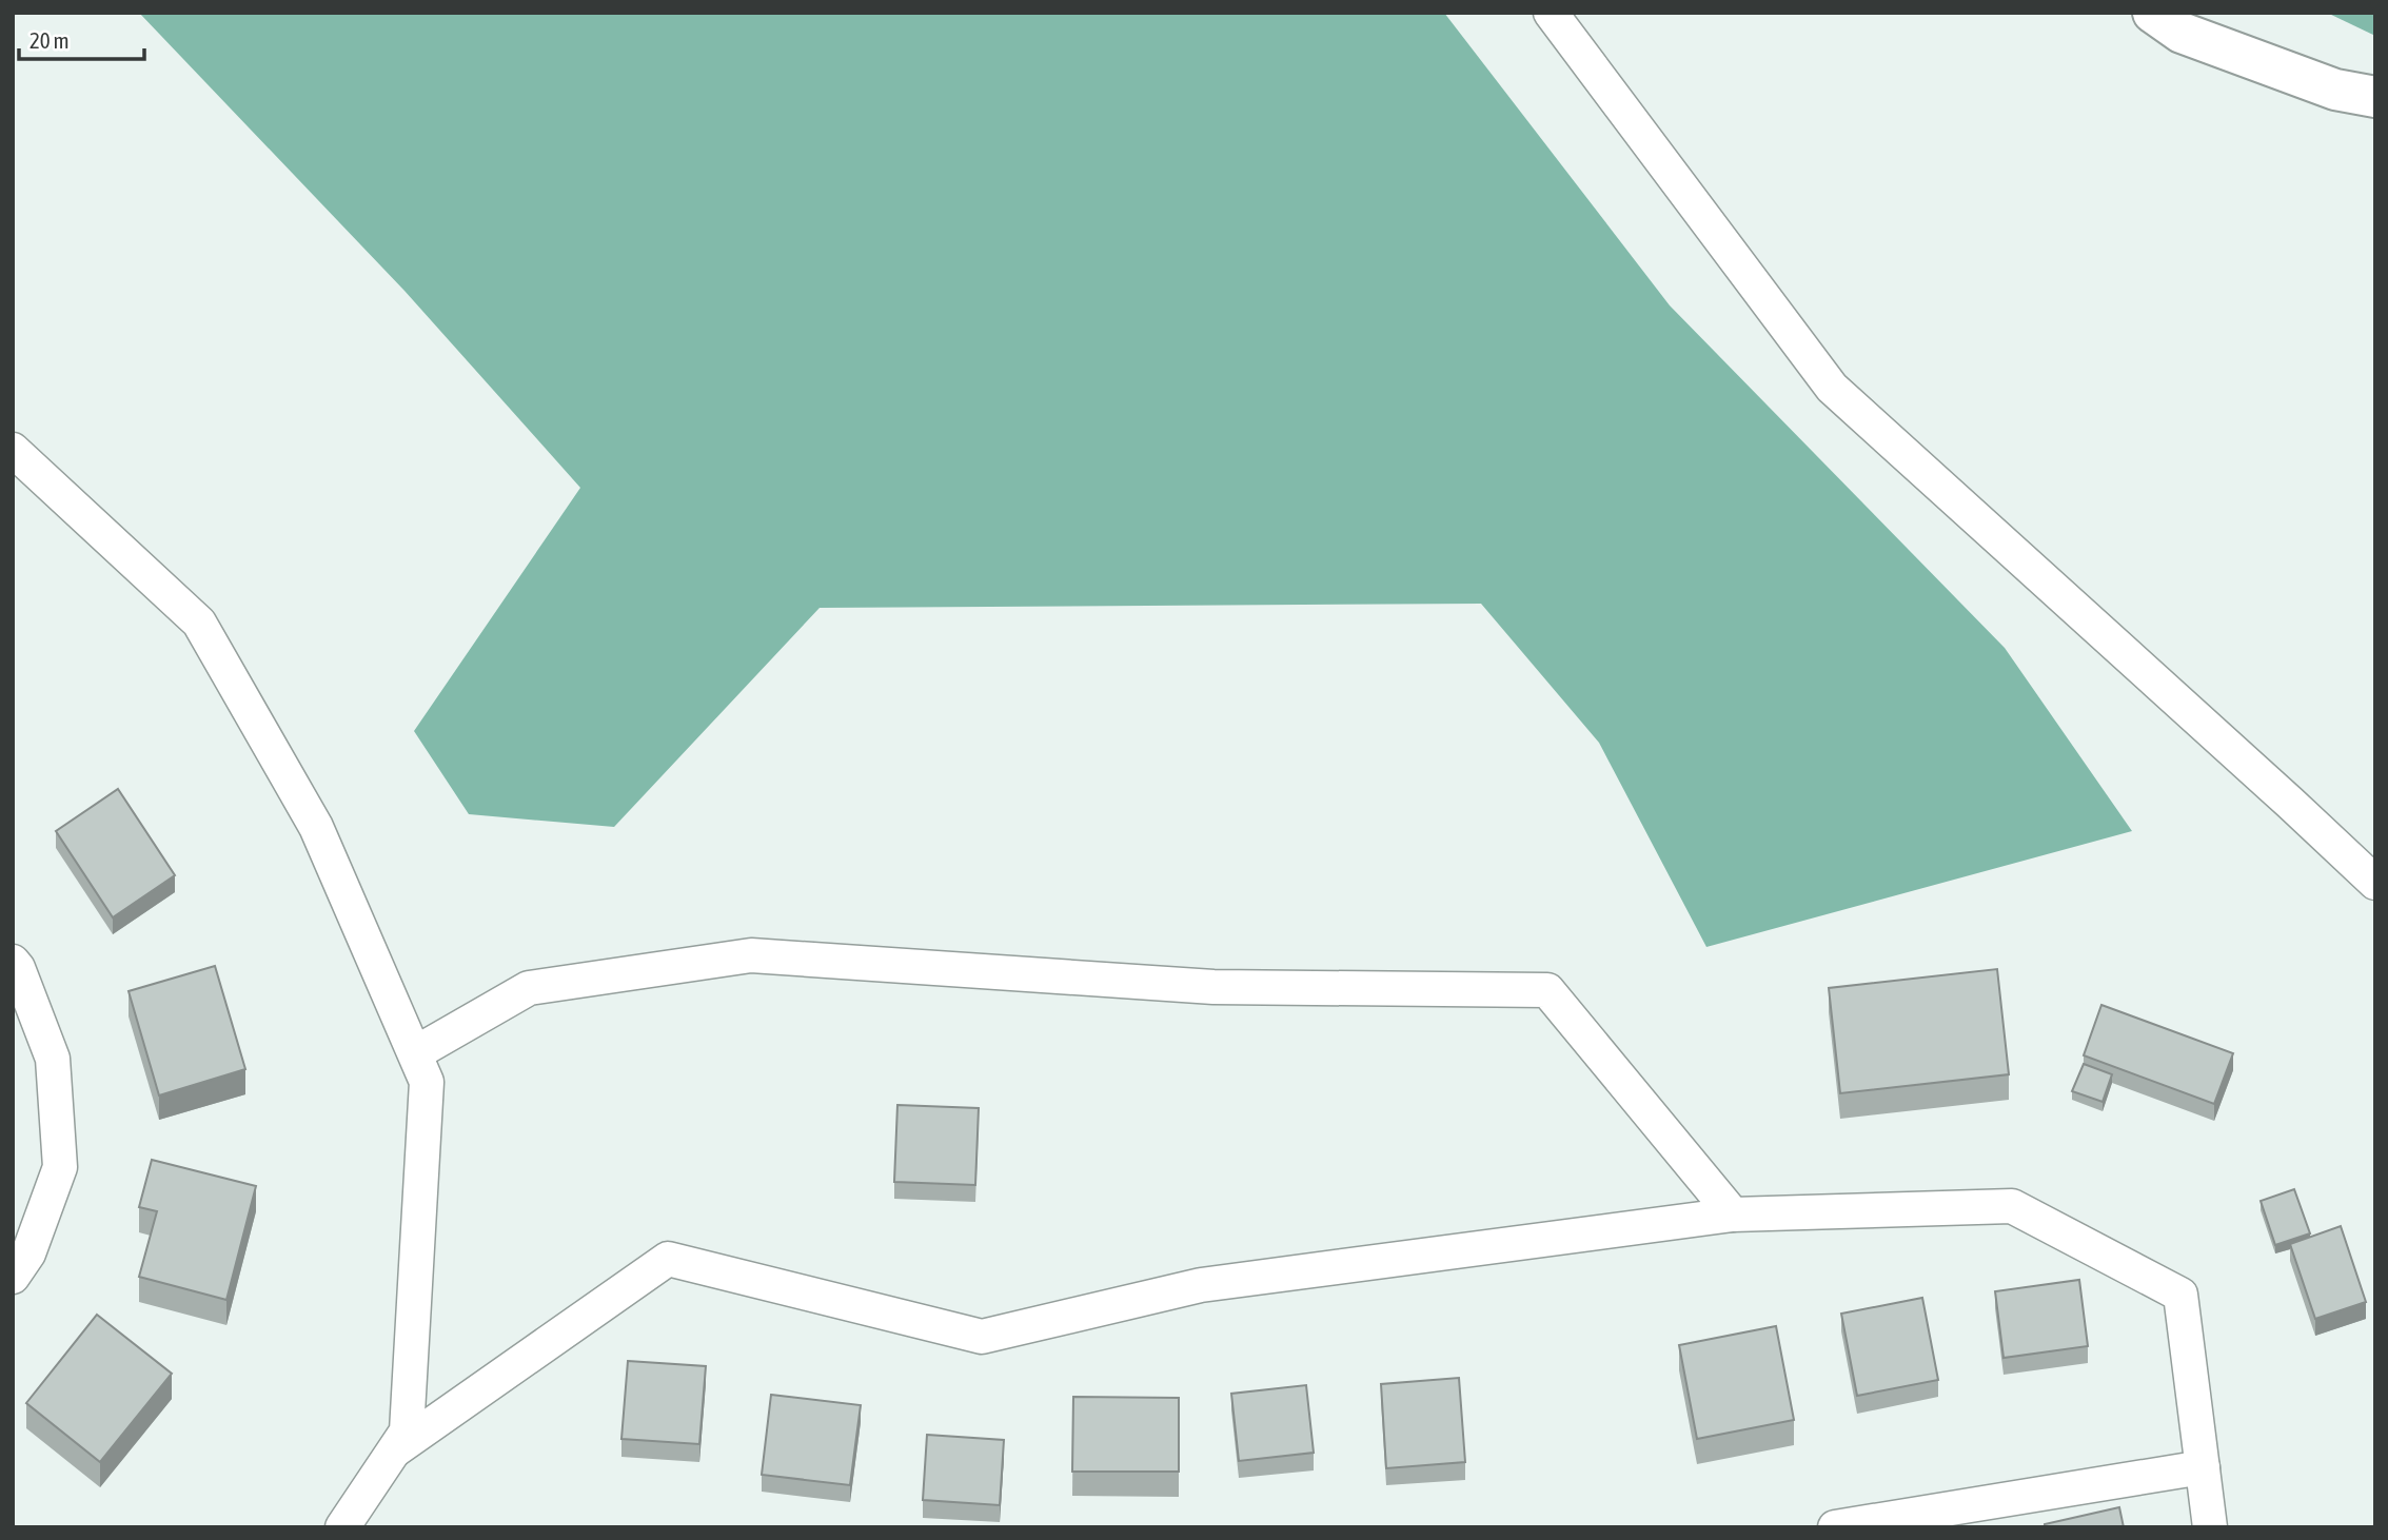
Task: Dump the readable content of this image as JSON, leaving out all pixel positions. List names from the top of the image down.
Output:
{
  "scale_bar": "20 m"
}
